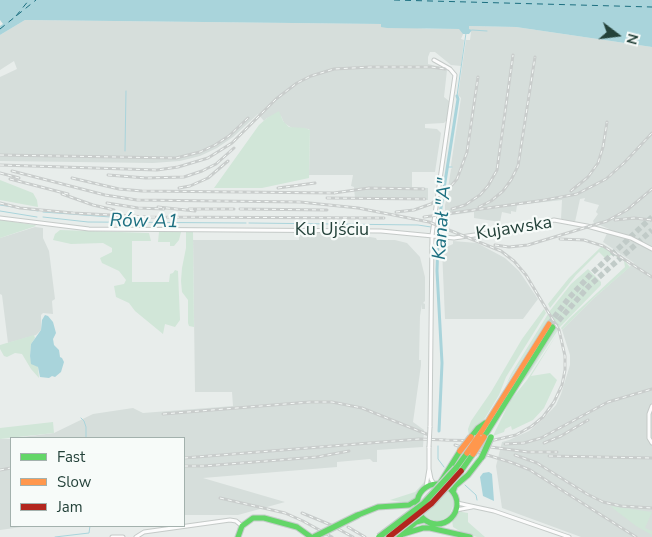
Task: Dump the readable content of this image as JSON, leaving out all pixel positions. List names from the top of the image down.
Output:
{
  "streets": {
    "street": ["Kujawska", "Ku Ujściu"]
  },
  "crossings": [
    ["Kujawska", "Ku Ujściu"]
  ],
  "water": ["Kanał \"A\"", "Rów A1"],
  "legend": ["Fast", "Slow", "Jam"],
  "north": "right"
}
